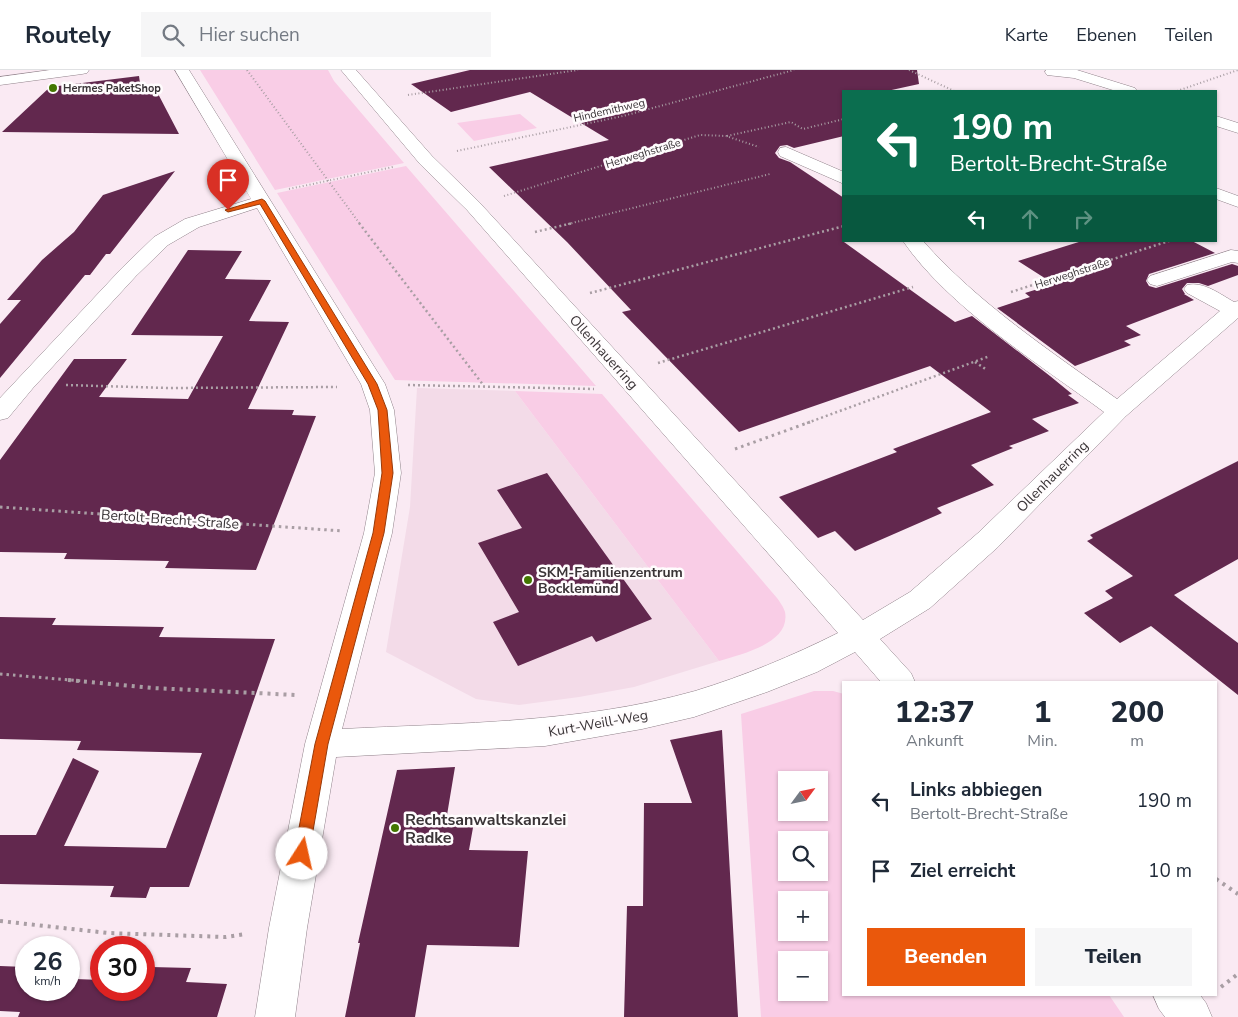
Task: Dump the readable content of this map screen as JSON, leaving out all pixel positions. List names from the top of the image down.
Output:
{
  "streets": {
    "street": ["Ollenhauerring", "Kurt-Weill-Weg"],
    "path": ["Hindemithweg", "Herweghstraße", "Bertolt-Brecht-Straße"]
  },
  "crossings": [
    ["Hindemithweg", "Ollenhauerring"],
    ["Herweghstraße", "Ollenhauerring"],
    ["Ollenhauerring", "Kurt-Weill-Weg"]
  ],
  "places": ["Hermes PaketShop", "SKM-Familienzentrum Bocklemünd", "Rechtsanwaltskanzlei Radke"],
  "north": "top right",
  "page": {
    "header": "Routely",
    "search": "Hier suchen",
    "nav": ["Karte", "Ebenen", "Teilen"],
    "turn": ["190 m", "Bertolt-Brecht-Straße"],
    "eta": [
      "12:37",
      "Ankunft",
      "1",
      "Min.",
      "200",
      "m"
    ],
    "list": [
      {
        "name": "Links abbiegen",
        "note": "Bertolt-Brecht-Straße",
        "value": "190 m"
      },
      {
        "name": "Ziel erreicht",
        "value": "10 m"
      }
    ],
    "map_buttons": ["+", "−"],
    "buttons": ["Beenden", "Teilen"],
    "speed": "26 km/h",
    "limit": "30"
  }
}
